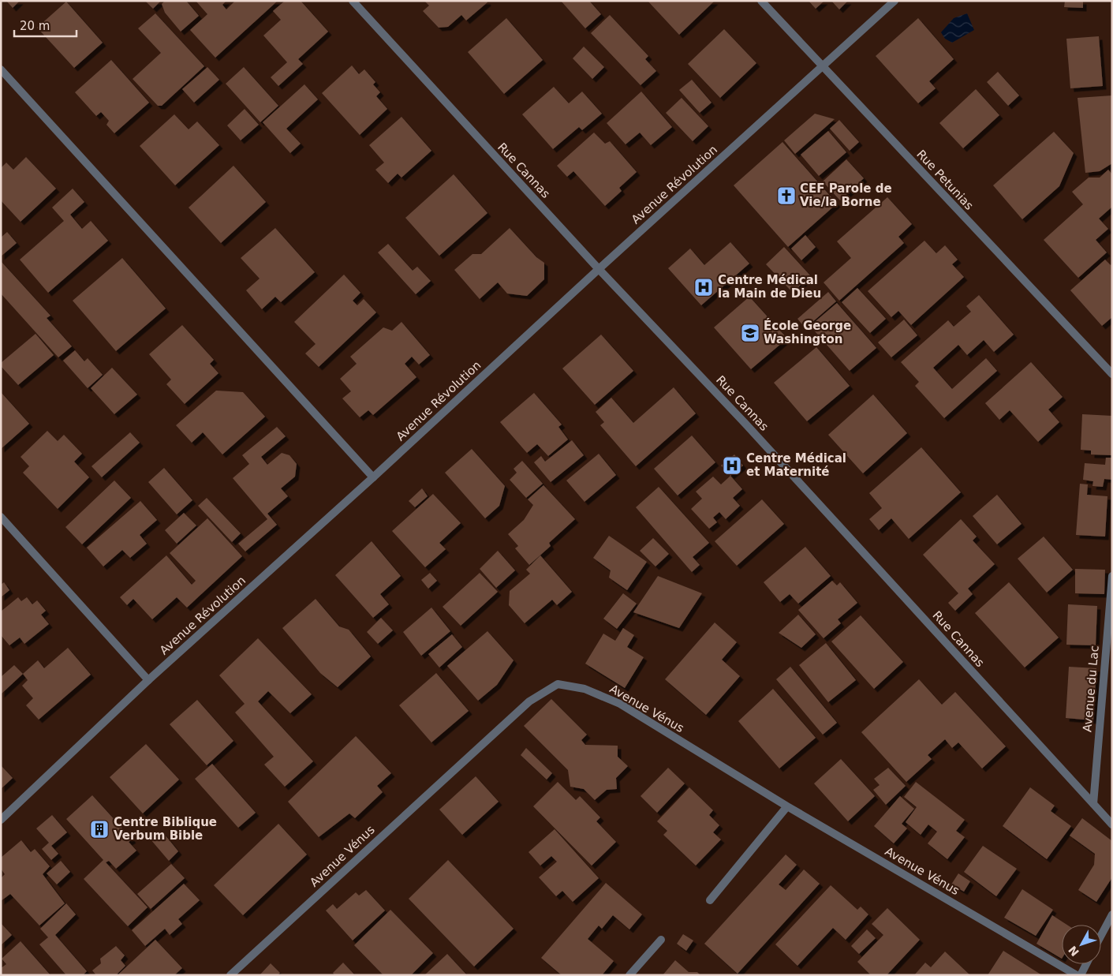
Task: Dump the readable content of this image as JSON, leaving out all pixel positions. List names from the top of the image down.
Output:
{
  "streets": {
    "street": [
      "Rue Cannas",
      "Rue Petunias",
      "Avenue Révolution",
      "Avenue du Lac",
      "Avenue Vénus"
    ]
  },
  "crossings": [
    ["Rue Cannas", "Avenue Révolution"],
    ["Rue Cannas", "Avenue du Lac"],
    ["Rue Petunias", "Avenue Révolution"]
  ],
  "places": {
    "church": ["CEF Parole de Vie/la Borne"],
    "hospital": ["Centre Médical la Main de Dieu", "Centre Médical et Maternité"],
    "school or university": ["École George Washington"],
    "building": ["Centre Biblique Verbum Bible"]
  },
  "scale_bar": "20 m",
  "north": "bottom left"
}
